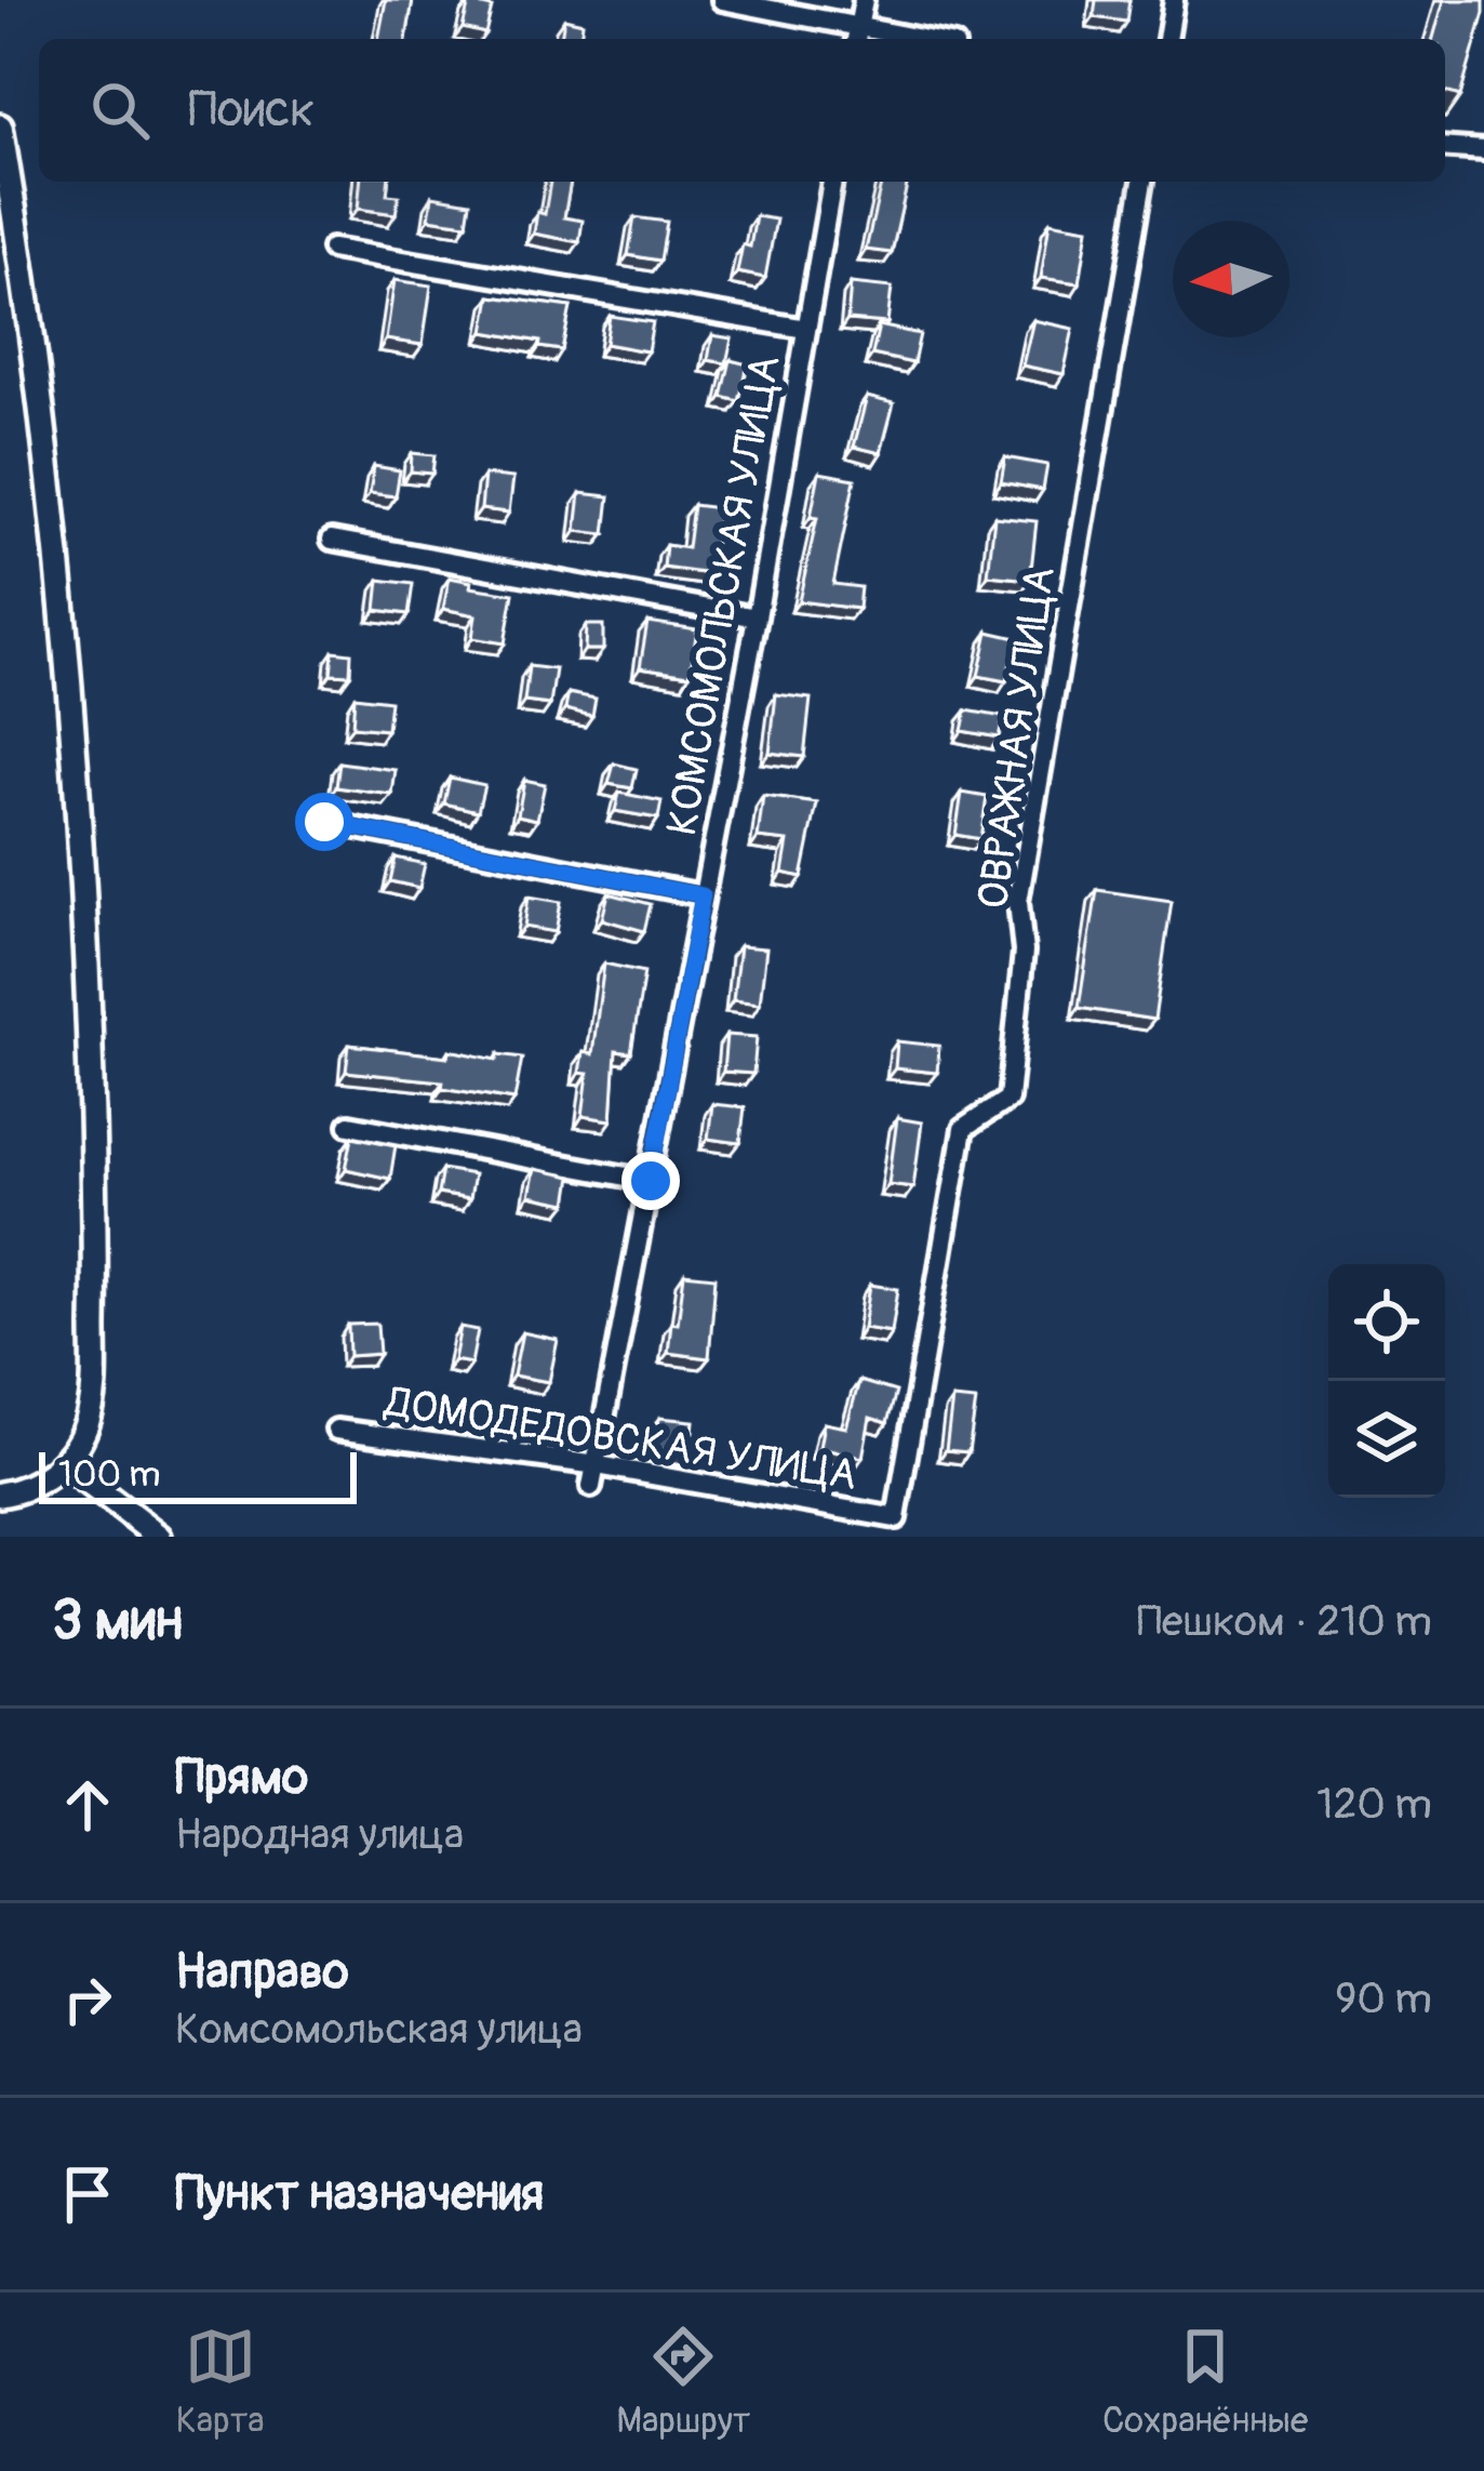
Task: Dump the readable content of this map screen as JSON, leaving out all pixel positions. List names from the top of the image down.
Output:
{
  "streets": {
    "street": ["КОМСОМОЛЬСКАЯ УЛИЦА", "ОВРАЖНАЯ УЛИЦА", "ДОМОДЕДОВСКАЯ УЛИЦА"]
  },
  "crossings": [
    ["КОМСОМОЛЬСКАЯ УЛИЦА", "ДОМОДЕДОВСКАЯ УЛИЦА"],
    ["ОВРАЖНАЯ УЛИЦА", "ДОМОДЕДОВСКАЯ УЛИЦА"]
  ],
  "scale_bar": "100 m",
  "north": "left",
  "page": {
    "search": "Поиск",
    "scale": "100 m",
    "heading": ["3 мин", "Пешком · 210 m"],
    "list": [
      ["Прямо", "Народная улица", "120 m"],
      ["Направо", "Комсомольская улица", "90 m"],
      "Пункт назначения"
    ],
    "nav": ["Карта", "Маршрут", "Сохранённые"]
  }
}
